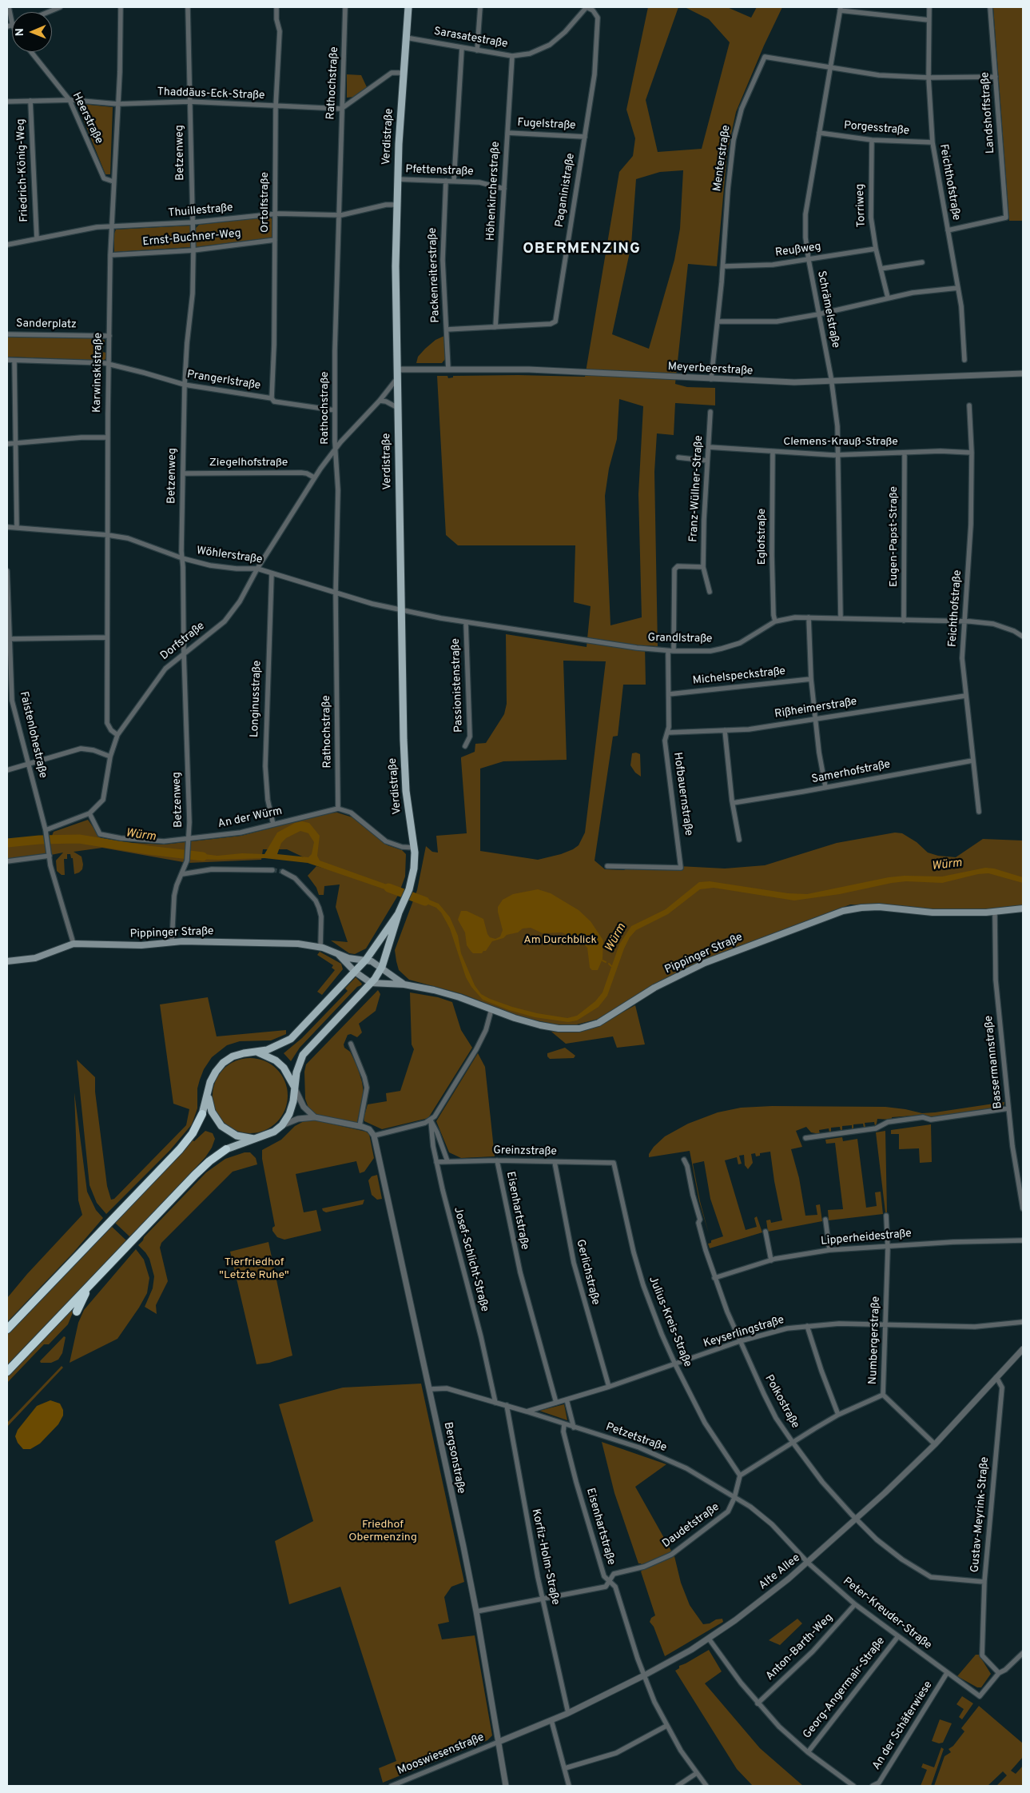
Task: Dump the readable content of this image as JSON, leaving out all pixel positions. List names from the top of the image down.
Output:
{
  "streets": {
    "main road": ["Verdistraße", "Pippinger Straße"],
    "street": [
      "Sarasatestraße",
      "Rathochstraße",
      "Thaddäus-Eck-Straße",
      "Landshoffstraße",
      "Heerstraße",
      "Fugelstraße",
      "Porgesstraße",
      "Betzenweg",
      "Menterstraße",
      "Friedrich-König-Weg",
      "Pfettenstraße",
      "Feichthofstraße",
      "Paganinistraße",
      "Höhenkircherstraße",
      "Ortolfstraße",
      "Torriweg",
      "Thuillestraße",
      "Ernst-Buchner-Weg",
      "Reußweg",
      "Packenreiterstraße",
      "Schrämelstraße",
      "Sanderplatz",
      "Meyerbeerstraße",
      "Karwinskistraße",
      "Prangerlstraße",
      "Clemens-Krauß-Straße",
      "Ziegelhofstraße",
      "Franz-Wüllner-Straße",
      "Eglofstraße",
      "Eugen-Papst-Straße",
      "Wöhlerstraße",
      "Grandlstraße",
      "Dorfstraße",
      "Michelspeckstraße",
      "Passionistenstraße",
      "Longinusstraße",
      "Rißheimerstraße",
      "Faistenlohestraße",
      "Samerhofstraße",
      "Hofbauernstraße",
      "An der Würm",
      "Bassermannstraße",
      "Greinzstraße",
      "Eisenhartstraße",
      "Lipperheidestraße",
      "Josef-Schlicht-Straße",
      "Gerlichstraße",
      "Julius-Kreis-Straße",
      "Keyserlingstraße",
      "Numbergerstraße",
      "Polkostraße",
      "Petzetstraße",
      "Bergsonstraße",
      "Gustav-Meyrink-Straße",
      "Daudetstraße",
      "Korfiz-Holm-Straße",
      "Alte Allee",
      "Peter-Kreuder-Straße",
      "Anton-Barth-Weg",
      "Georg-Angermair-Straße",
      "An der Schäferwiese",
      "Mooswiesenstraße"
    ]
  },
  "crossings": [
    ["Sarasatestraße", "Verdistraße"],
    ["Sarasatestraße", "Paganinistraße"],
    ["Sarasatestraße", "Höhenkircherstraße"],
    ["Rathochstraße", "Thaddäus-Eck-Straße"],
    ["Rathochstraße", "Thuillestraße"],
    ["Rathochstraße", "Prangerlstraße"],
    ["Rathochstraße", "Wöhlerstraße"],
    ["Rathochstraße", "Dorfstraße"],
    ["Rathochstraße", "An der Würm"],
    ["Thaddäus-Eck-Straße", "Heerstraße"],
    ["Thaddäus-Eck-Straße", "Betzenweg"],
    ["Thaddäus-Eck-Straße", "Friedrich-König-Weg"],
    ["Thaddäus-Eck-Straße", "Ortolfstraße"],
    ["Thaddäus-Eck-Straße", "Karwinskistraße"],
    ["Landshoffstraße", "Menterstraße"],
    ["Landshoffstraße", "Feichthofstraße"],
    ["Heerstraße", "Karwinskistraße"],
    ["Fugelstraße", "Paganinistraße"],
    ["Fugelstraße", "Höhenkircherstraße"],
    ["Porgesstraße", "Feichthofstraße"],
    ["Porgesstraße", "Torriweg"],
    ["Porgesstraße", "Schrämelstraße"],
    ["Verdistraße", "Pfettenstraße"],
    ["Verdistraße", "Thuillestraße"],
    ["Verdistraße", "Meyerbeerstraße"],
    ["Verdistraße", "Wöhlerstraße"],
    ["Verdistraße", "Grandlstraße"],
    ["Verdistraße", "Dorfstraße"],
    ["Verdistraße", "Pippinger Straße"],
    ["Betzenweg", "Thuillestraße"],
    ["Betzenweg", "Ernst-Buchner-Weg"],
    ["Betzenweg", "Prangerlstraße"],
    ["Betzenweg", "Ziegelhofstraße"],
    ["Betzenweg", "Wöhlerstraße"],
    ["Betzenweg", "Dorfstraße"],
    ["Betzenweg", "An der Würm"],
    ["Betzenweg", "Pippinger Straße"],
    ["Menterstraße", "Feichthofstraße"],
    ["Menterstraße", "Reußweg"],
    ["Menterstraße", "Schrämelstraße"],
    ["Menterstraße", "Meyerbeerstraße"],
    ["Friedrich-König-Weg", "Thuillestraße"],
    ["Pfettenstraße", "Höhenkircherstraße"],
    ["Pfettenstraße", "Packenreiterstraße"],
    ["Feichthofstraße", "Clemens-Krauß-Straße"],
    ["Feichthofstraße", "Grandlstraße"],
    ["Feichthofstraße", "Rißheimerstraße"],
    ["Feichthofstraße", "Samerhofstraße"],
    ["Paganinistraße", "Höhenkircherstraße"],
    ["Paganinistraße", "Packenreiterstraße"],
    ["Ortolfstraße", "Thuillestraße"],
    ["Ortolfstraße", "Ernst-Buchner-Weg"],
    ["Ortolfstraße", "Prangerlstraße"],
    ["Torriweg", "Reußweg"],
    ["Thuillestraße", "Karwinskistraße"],
    ["Ernst-Buchner-Weg", "Karwinskistraße"],
    ["Reußweg", "Schrämelstraße"],
    ["Packenreiterstraße", "Meyerbeerstraße"],
    ["Schrämelstraße", "Meyerbeerstraße"],
    ["Schrämelstraße", "Clemens-Krauß-Straße"],
    ["Schrämelstraße", "Grandlstraße"],
    ["Sanderplatz", "Karwinskistraße"],
    ["Karwinskistraße", "Prangerlstraße"],
    ["Karwinskistraße", "Wöhlerstraße"],
    ["Karwinskistraße", "Dorfstraße"],
    ["Clemens-Krauß-Straße", "Franz-Wüllner-Straße"],
    ["Clemens-Krauß-Straße", "Eglofstraße"],
    ["Clemens-Krauß-Straße", "Eugen-Papst-Straße"],
    ["Ziegelhofstraße", "Dorfstraße"],
    ["Eglofstraße", "Grandlstraße"],
    ["Eugen-Papst-Straße", "Grandlstraße"],
    ["Wöhlerstraße", "Grandlstraße"],
    ["Wöhlerstraße", "Dorfstraße"],
    ["Wöhlerstraße", "Longinusstraße"],
    ["Grandlstraße", "Passionistenstraße"],
    ["Grandlstraße", "Hofbauernstraße"],
    ["Dorfstraße", "Faistenlohestraße"],
    ["Dorfstraße", "An der Würm"],
    ["Michelspeckstraße", "Hofbauernstraße"],
    ["Longinusstraße", "An der Würm"],
    ["Rißheimerstraße", "Hofbauernstraße"],
    ["Pippinger Straße", "Bassermannstraße"],
    ["Greinzstraße", "Eisenhartstraße"],
    ["Greinzstraße", "Josef-Schlicht-Straße"],
    ["Greinzstraße", "Gerlichstraße"],
    ["Greinzstraße", "Julius-Kreis-Straße"],
    ["Eisenhartstraße", "Keyserlingstraße"],
    ["Eisenhartstraße", "Petzetstraße"],
    ["Eisenhartstraße", "Daudetstraße"],
    ["Eisenhartstraße", "Alte Allee"],
    ["Lipperheidestraße", "Numbergerstraße"],
    ["Lipperheidestraße", "Polkostraße"],
    ["Josef-Schlicht-Straße", "Petzetstraße"],
    ["Gerlichstraße", "Keyserlingstraße"],
    ["Julius-Kreis-Straße", "Keyserlingstraße"],
    ["Julius-Kreis-Straße", "Daudetstraße"],
    ["Keyserlingstraße", "Numbergerstraße"],
    ["Keyserlingstraße", "Polkostraße"],
    ["Keyserlingstraße", "Petzetstraße"],
    ["Numbergerstraße", "Alte Allee"],
    ["Polkostraße", "Gustav-Meyrink-Straße"],
    ["Polkostraße", "Alte Allee"],
    ["Petzetstraße", "Bergsonstraße"],
    ["Petzetstraße", "Daudetstraße"],
    ["Petzetstraße", "Korfiz-Holm-Straße"],
    ["Petzetstraße", "Alte Allee"],
    ["Petzetstraße", "Peter-Kreuder-Straße"],
    ["Bergsonstraße", "Daudetstraße"],
    ["Bergsonstraße", "Alte Allee"],
    ["Bergsonstraße", "Mooswiesenstraße"],
    ["Gustav-Meyrink-Straße", "Alte Allee"],
    ["Gustav-Meyrink-Straße", "Peter-Kreuder-Straße"],
    ["Daudetstraße", "Korfiz-Holm-Straße"],
    ["Korfiz-Holm-Straße", "Alte Allee"],
    ["Alte Allee", "Peter-Kreuder-Straße"],
    ["Alte Allee", "Mooswiesenstraße"],
    ["Peter-Kreuder-Straße", "Anton-Barth-Weg"],
    ["Peter-Kreuder-Straße", "Georg-Angermair-Straße"],
    ["Peter-Kreuder-Straße", "An der Schäferwiese"]
  ],
  "districts": ["OBERMENZING"],
  "water": ["Würm"],
  "parks": ["Am Durchblick", "Tierfriedhof \"Letzte Ruhe\"", "Friedhof Obermenzing"],
  "north": "left"
}
